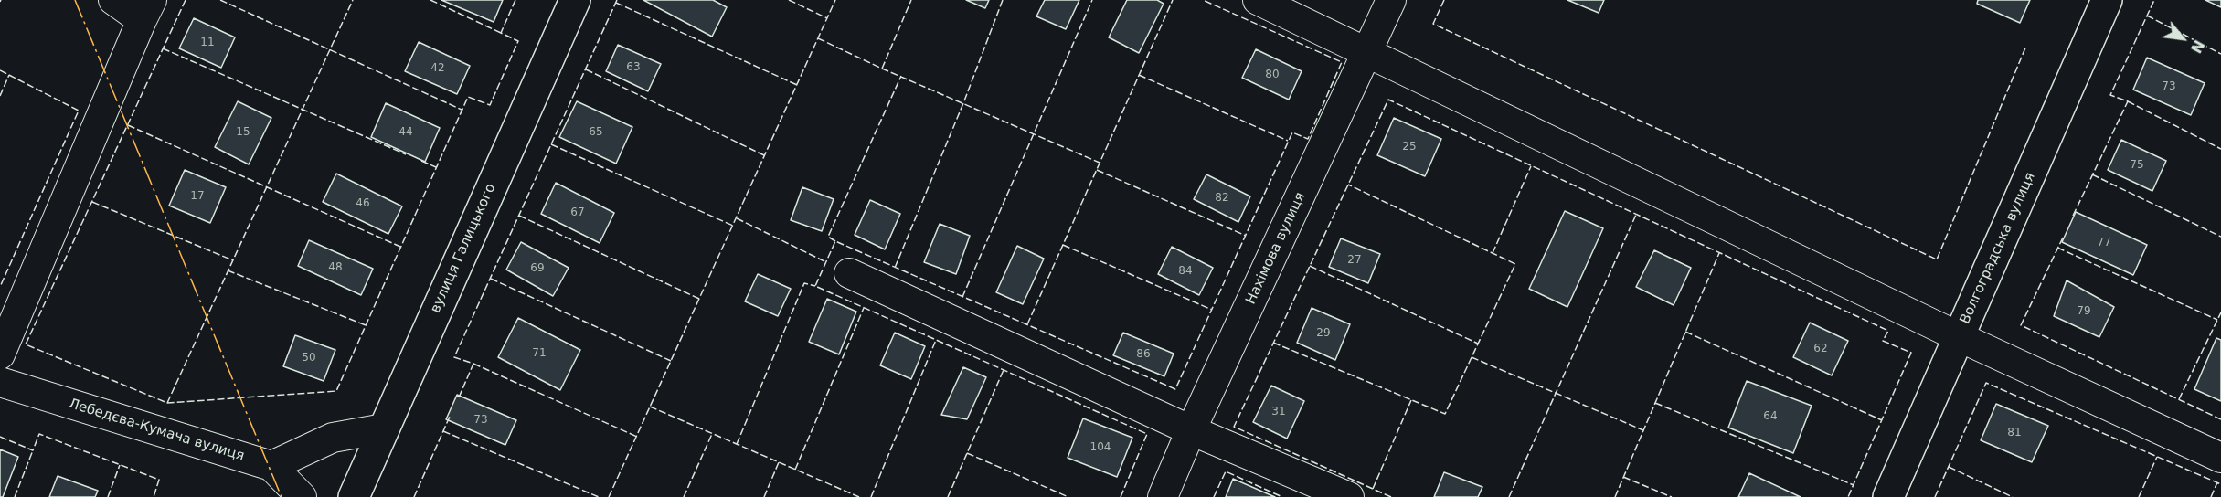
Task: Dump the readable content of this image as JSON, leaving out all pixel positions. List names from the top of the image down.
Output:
{
  "streets": {
    "street": [
      "вулиця Галицького",
      "Нахімова вулиця",
      "Волгоградська вулиця",
      "Лебедєва-Кумача вулиця"
    ]
  },
  "house_numbers": [
    "11",
    "63",
    "42",
    "80",
    "73",
    "15",
    "44",
    "65",
    "25",
    "75",
    "17",
    "82",
    "46",
    "67",
    "77",
    "27",
    "48",
    "69",
    "84",
    "79",
    "29",
    "62",
    "71",
    "86",
    "50",
    "31",
    "64",
    "73",
    "81",
    "104"
  ],
  "north": "bottom right"
}
